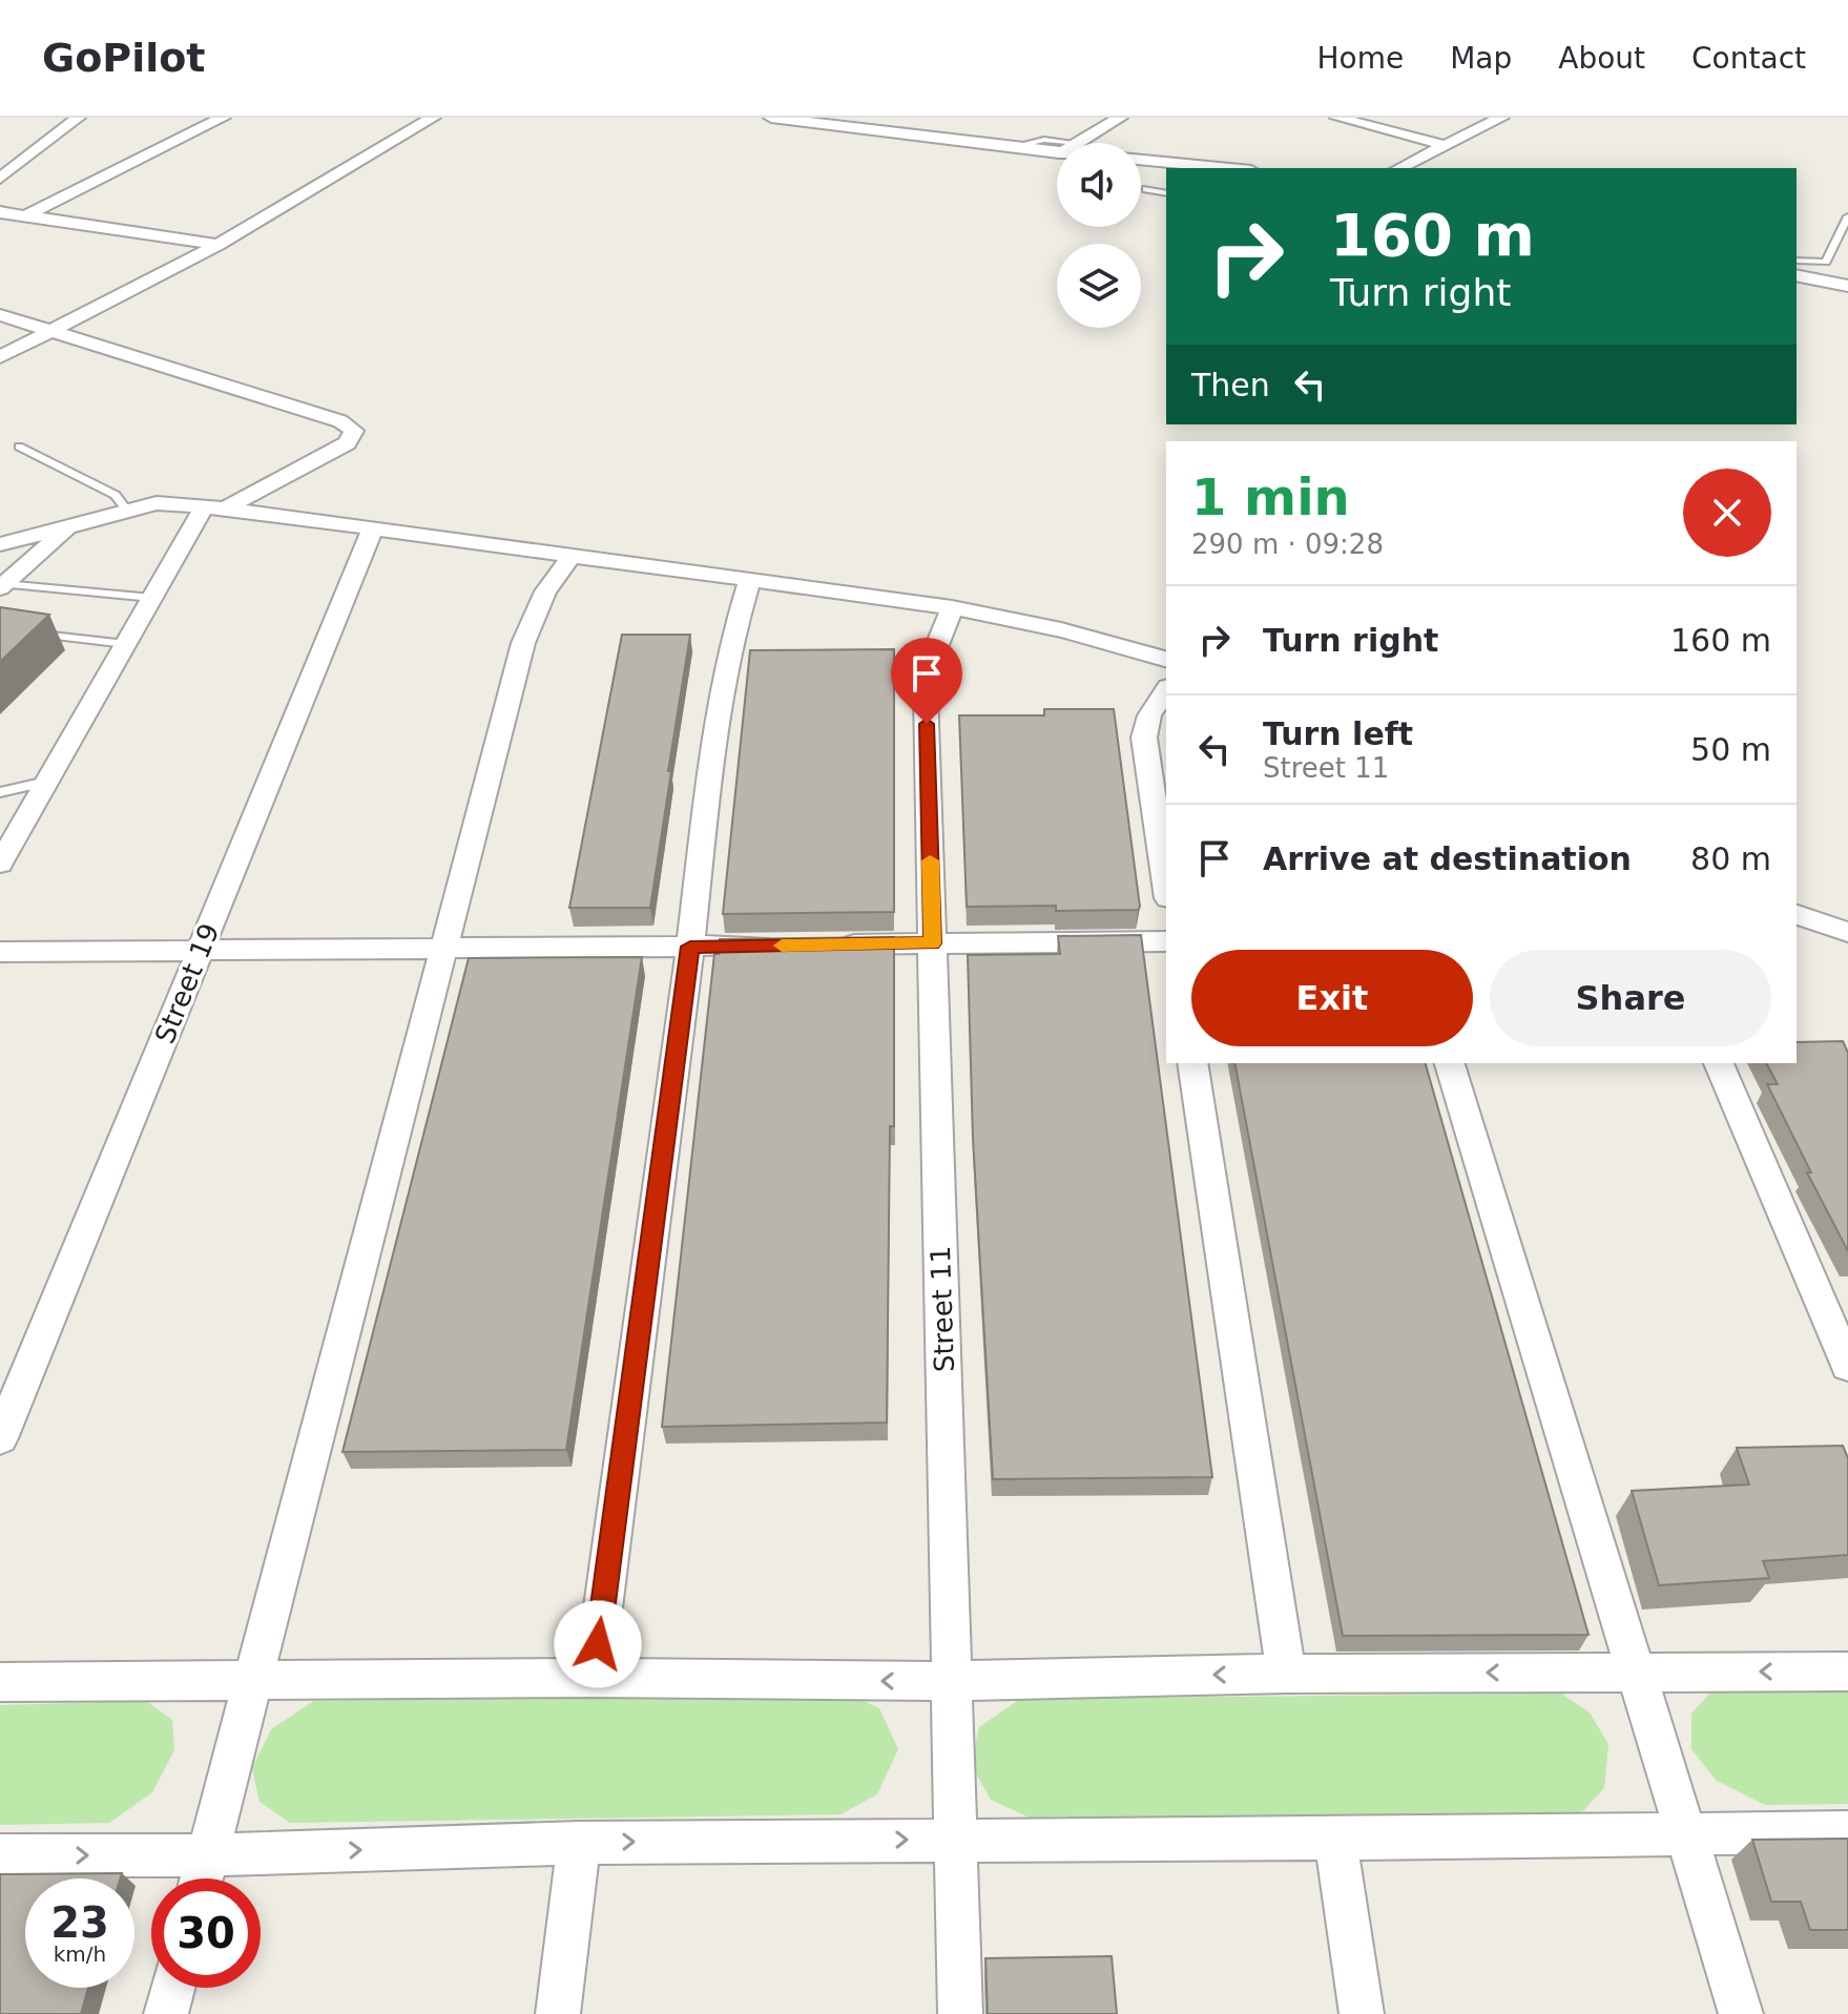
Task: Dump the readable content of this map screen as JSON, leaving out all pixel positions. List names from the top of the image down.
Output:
{
  "streets": {
    "street": ["Street 19", "Street 11"]
  },
  "page": {
    "header": "GoPilot",
    "nav": [
      "Home",
      "Map",
      "About",
      "Contact"
    ],
    "turn": ["160 m", "Turn right"],
    "then": "Then",
    "heading": ["1 min", "290 m · 09:28"],
    "list": [
      {
        "name": "Turn right",
        "value": "160 m"
      },
      {
        "name": "Turn left",
        "note": "Street 11",
        "value": "50 m"
      },
      {
        "name": "Arrive at destination",
        "value": "80 m"
      }
    ],
    "buttons": ["Exit", "Share"],
    "speed": "23 km/h",
    "limit": "30"
  }
}
